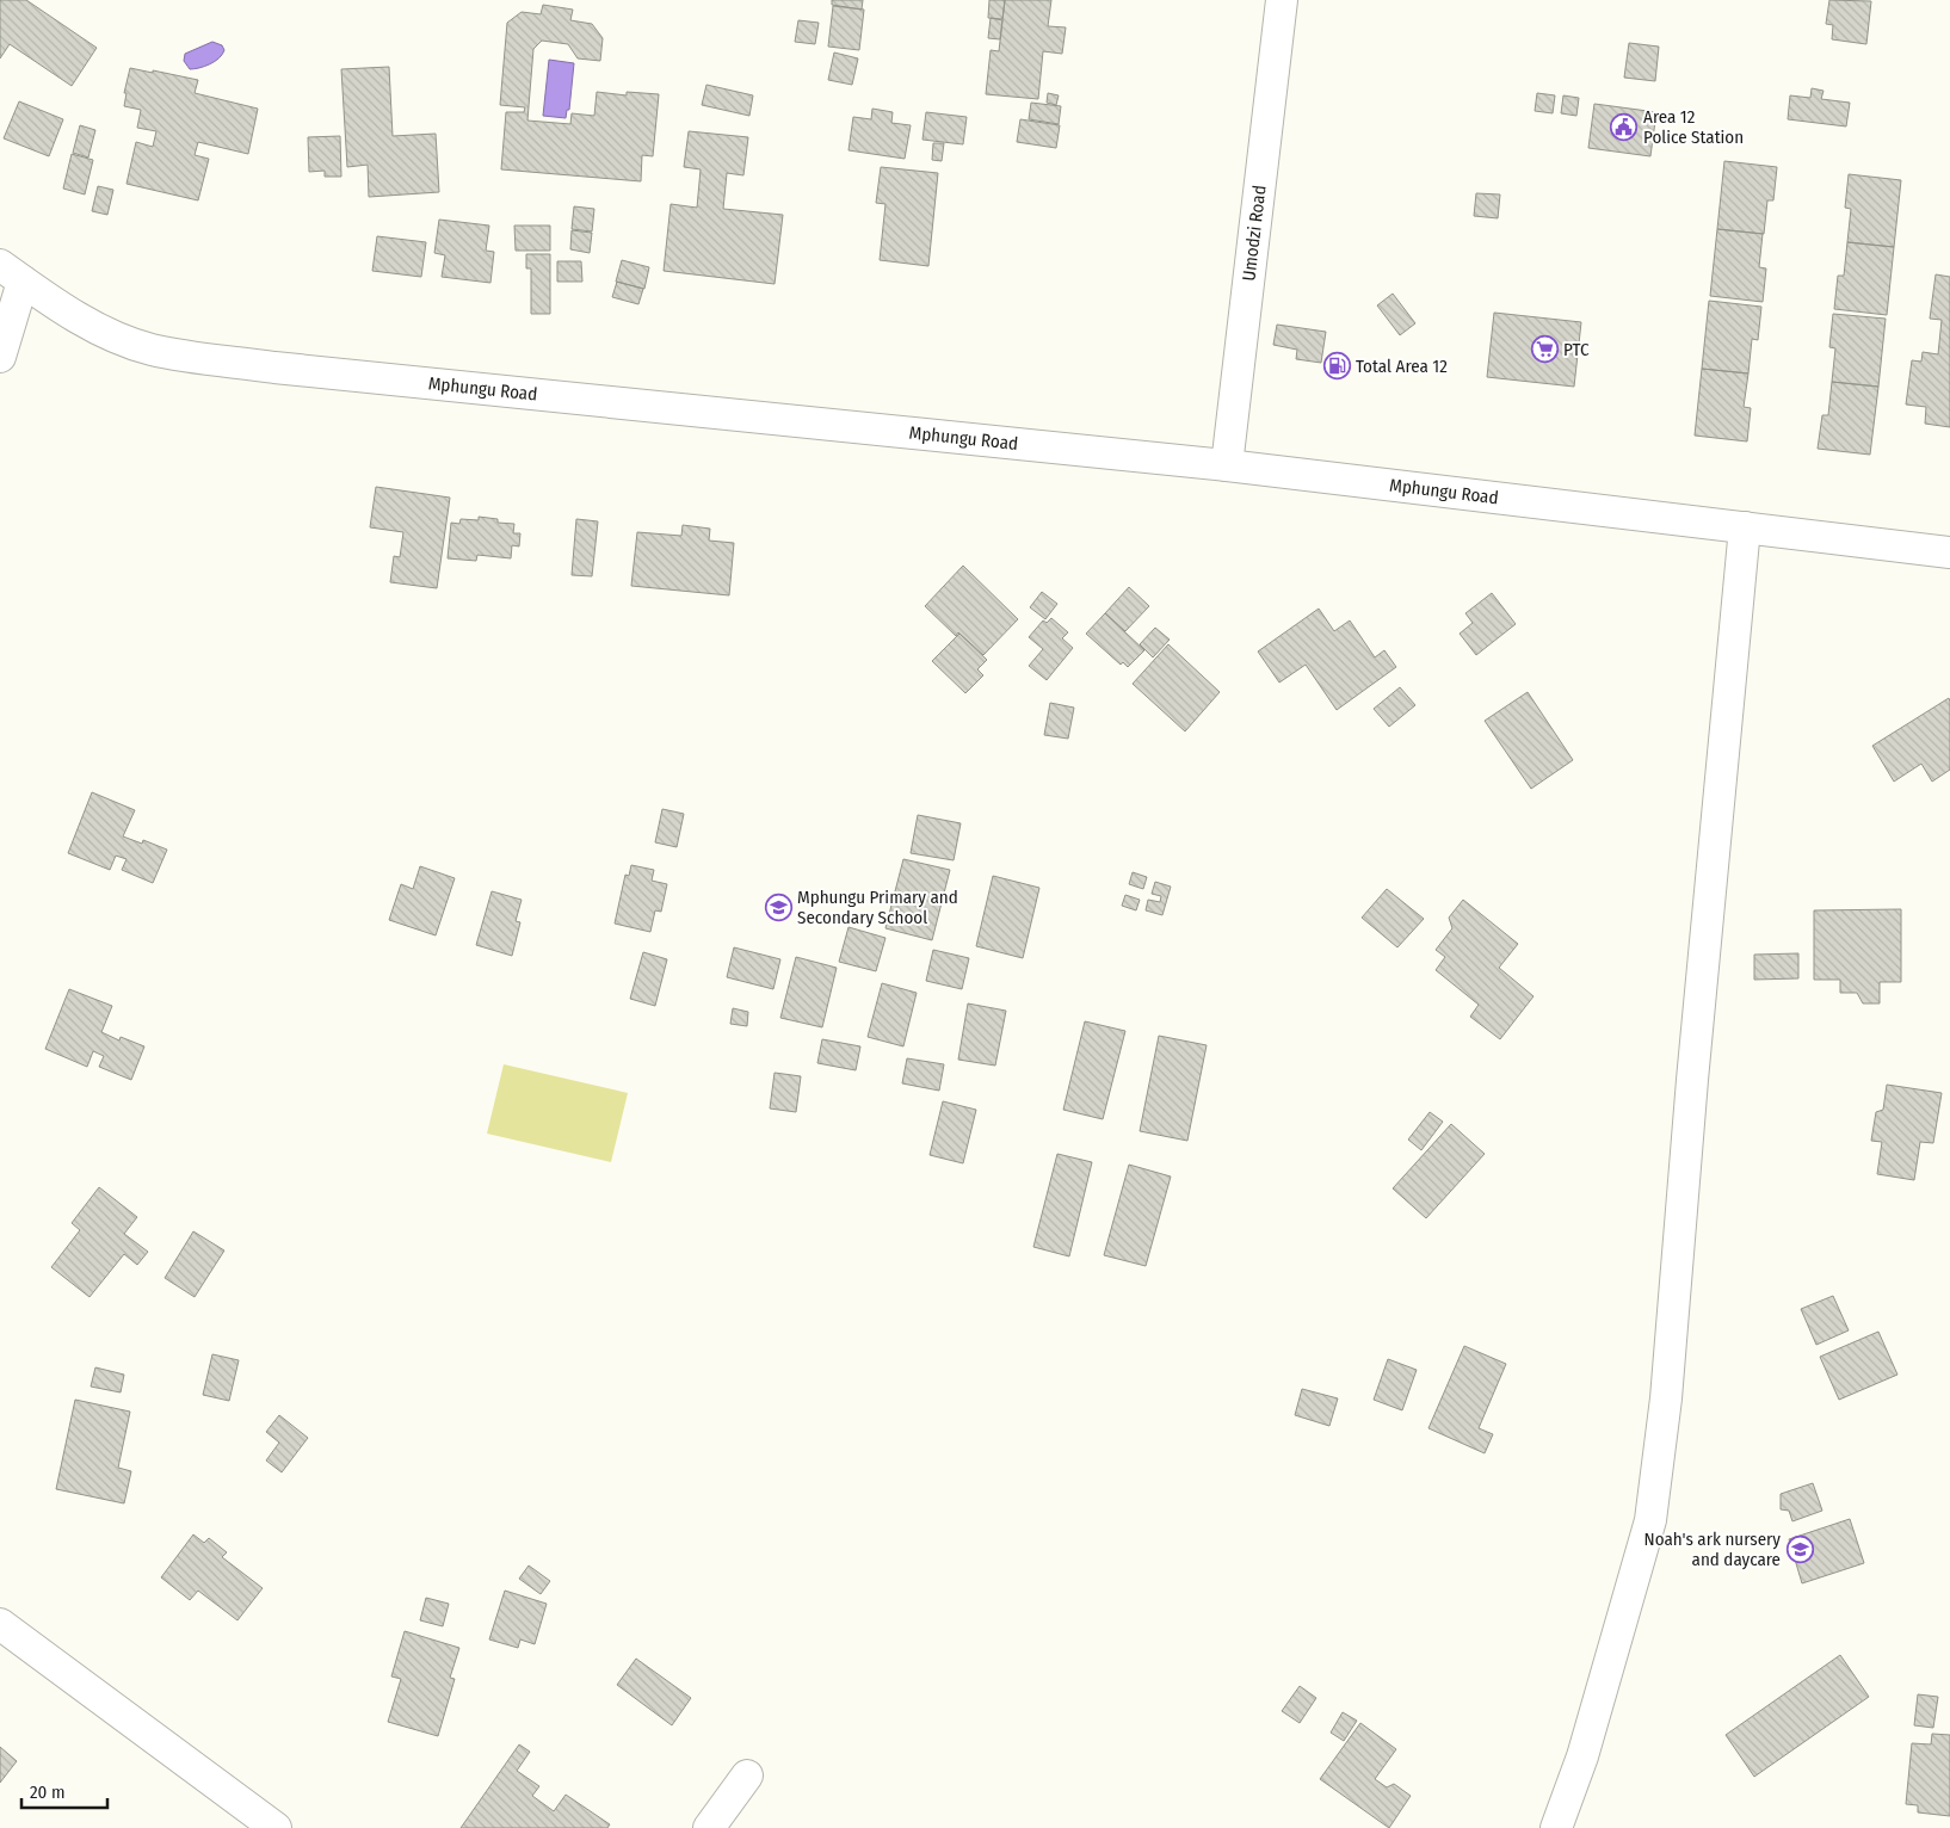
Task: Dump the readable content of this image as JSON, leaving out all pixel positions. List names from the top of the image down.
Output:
{
  "streets": {
    "street": ["Umodzi Road", "Mphungu Road"]
  },
  "crossings": [
    ["Umodzi Road", "Mphungu Road"]
  ],
  "places": {
    "public building": ["Area 12 Police Station"],
    "supermarket": ["PTC"],
    "fuel station": ["Total Area 12"],
    "school or university": ["Mphungu Primary and Secondary School", "Noah's ark nursery and daycare"]
  },
  "scale_bar": "20 m"
}
